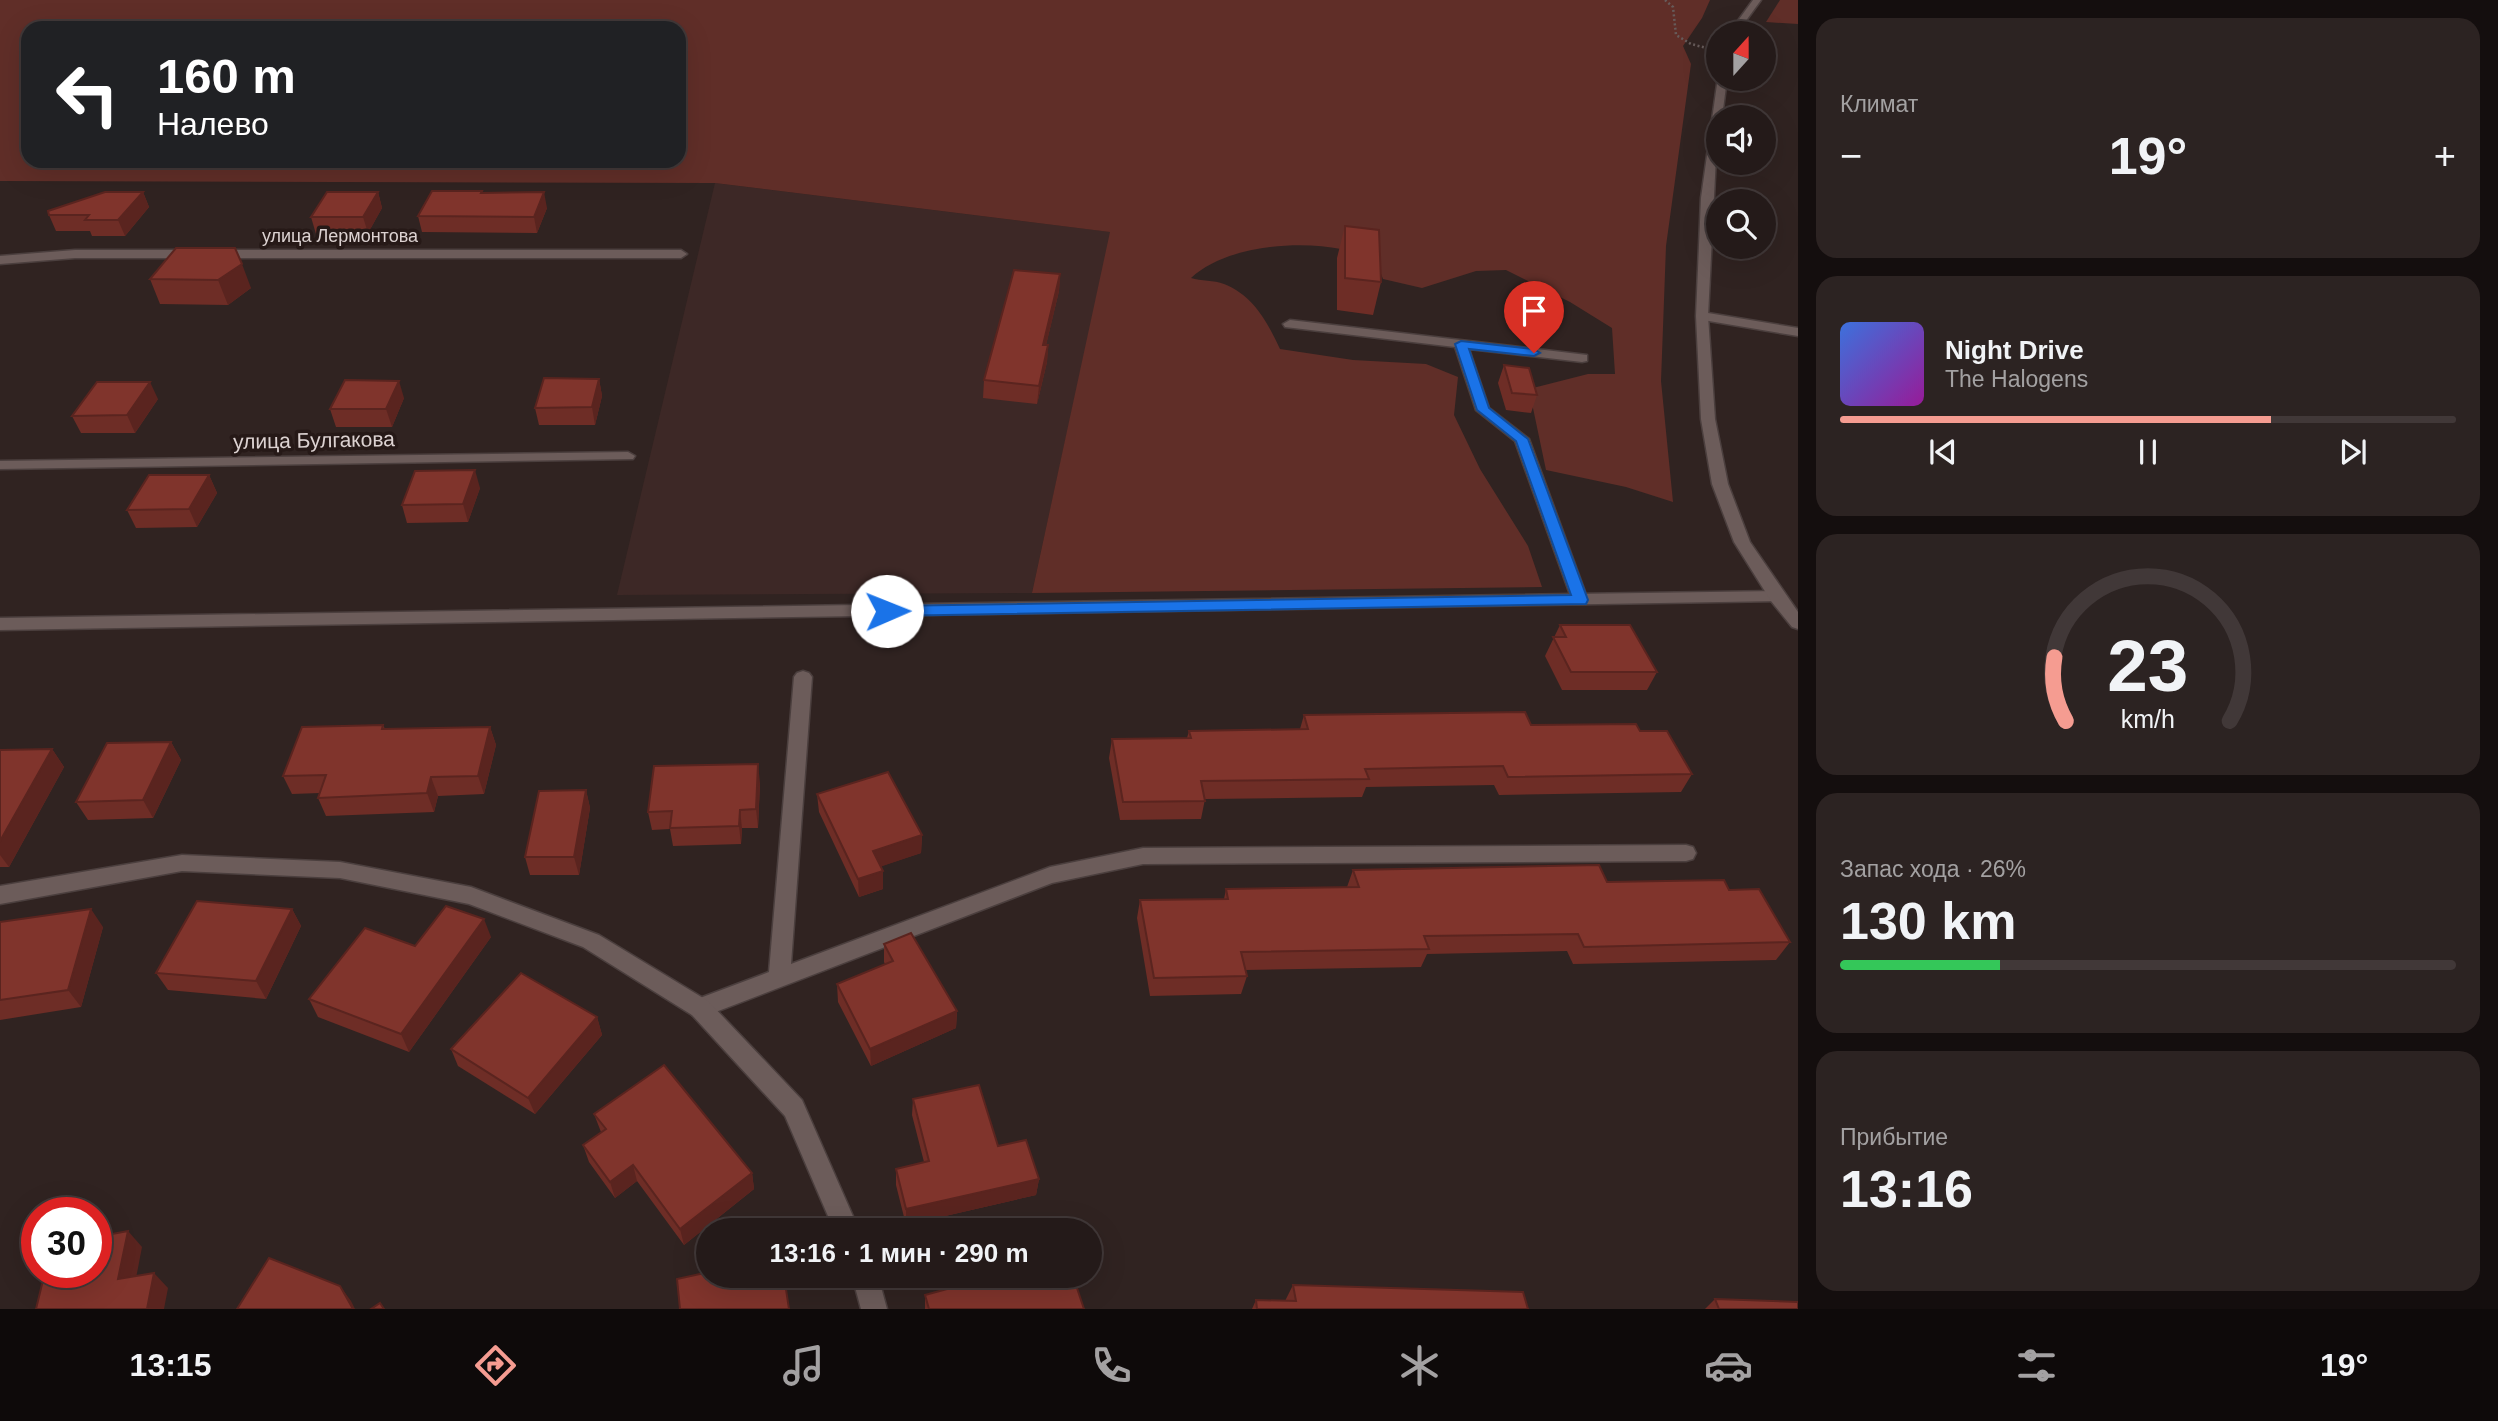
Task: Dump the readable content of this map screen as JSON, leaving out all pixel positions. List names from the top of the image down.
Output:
{
  "streets": {
    "street": ["улица Лермонтова", "улица Булгакова"]
  },
  "north": "top",
  "page": {
    "tile": [
      "Климат",
      ["Запас хода · 26%", "130 km"],
      ["Прибытие", "13:16"]
    ],
    "turn": ["160 m", "Налево"],
    "heat": ["−", "19°", "+"],
    "song": ["Night Drive", "The Halogens"],
    "limit": "30",
    "trip": "13:16 · 1 мин · 290 m",
    "tabs": ["13:15", "19°"],
    "gauge": ["23", "km/h"]
  }
}
